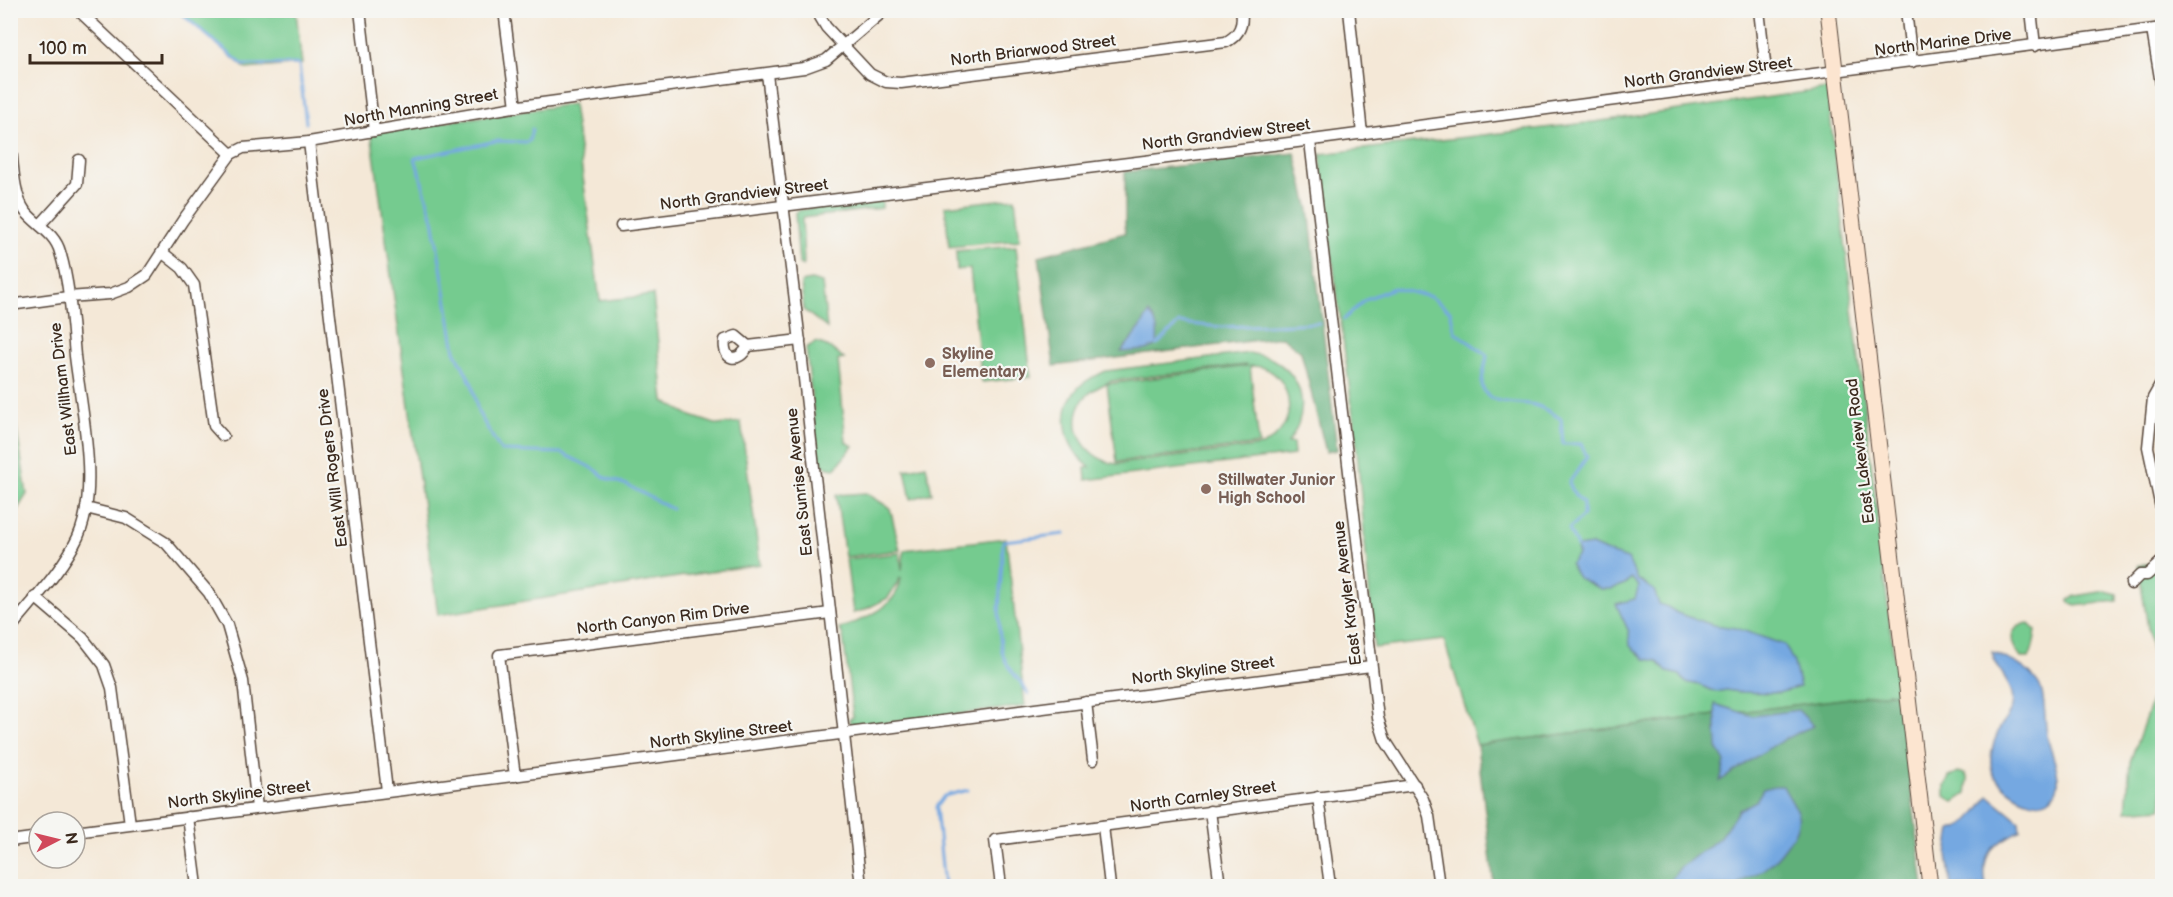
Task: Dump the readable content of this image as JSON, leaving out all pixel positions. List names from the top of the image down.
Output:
{
  "streets": {
    "street": [
      "North Marine Drive",
      "North Briarwood Street",
      "North Grandview Street",
      "North Manning Street",
      "East Willham Drive",
      "East Lakeview Road",
      "East Will Rogers Drive",
      "East Sunrise Avenue",
      "East Krayler Avenue",
      "North Canyon Rim Drive",
      "North Skyline Street",
      "North Carnley Street"
    ]
  },
  "crossings": [
    ["North Marine Drive", "North Grandview Street"],
    ["North Marine Drive", "East Lakeview Road"],
    ["North Briarwood Street", "North Manning Street"],
    ["North Grandview Street", "East Lakeview Road"],
    ["North Grandview Street", "East Sunrise Avenue"],
    ["North Grandview Street", "East Krayler Avenue"],
    ["North Manning Street", "East Will Rogers Drive"],
    ["North Manning Street", "East Sunrise Avenue"],
    ["East Will Rogers Drive", "North Skyline Street"],
    ["East Sunrise Avenue", "North Canyon Rim Drive"],
    ["East Sunrise Avenue", "North Skyline Street"],
    ["East Krayler Avenue", "North Skyline Street"],
    ["East Krayler Avenue", "North Carnley Street"],
    ["North Canyon Rim Drive", "North Skyline Street"]
  ],
  "places": ["Skyline Elementary", "Stillwater Junior High School"],
  "scale_bar": "100 m",
  "north": "right"
}
